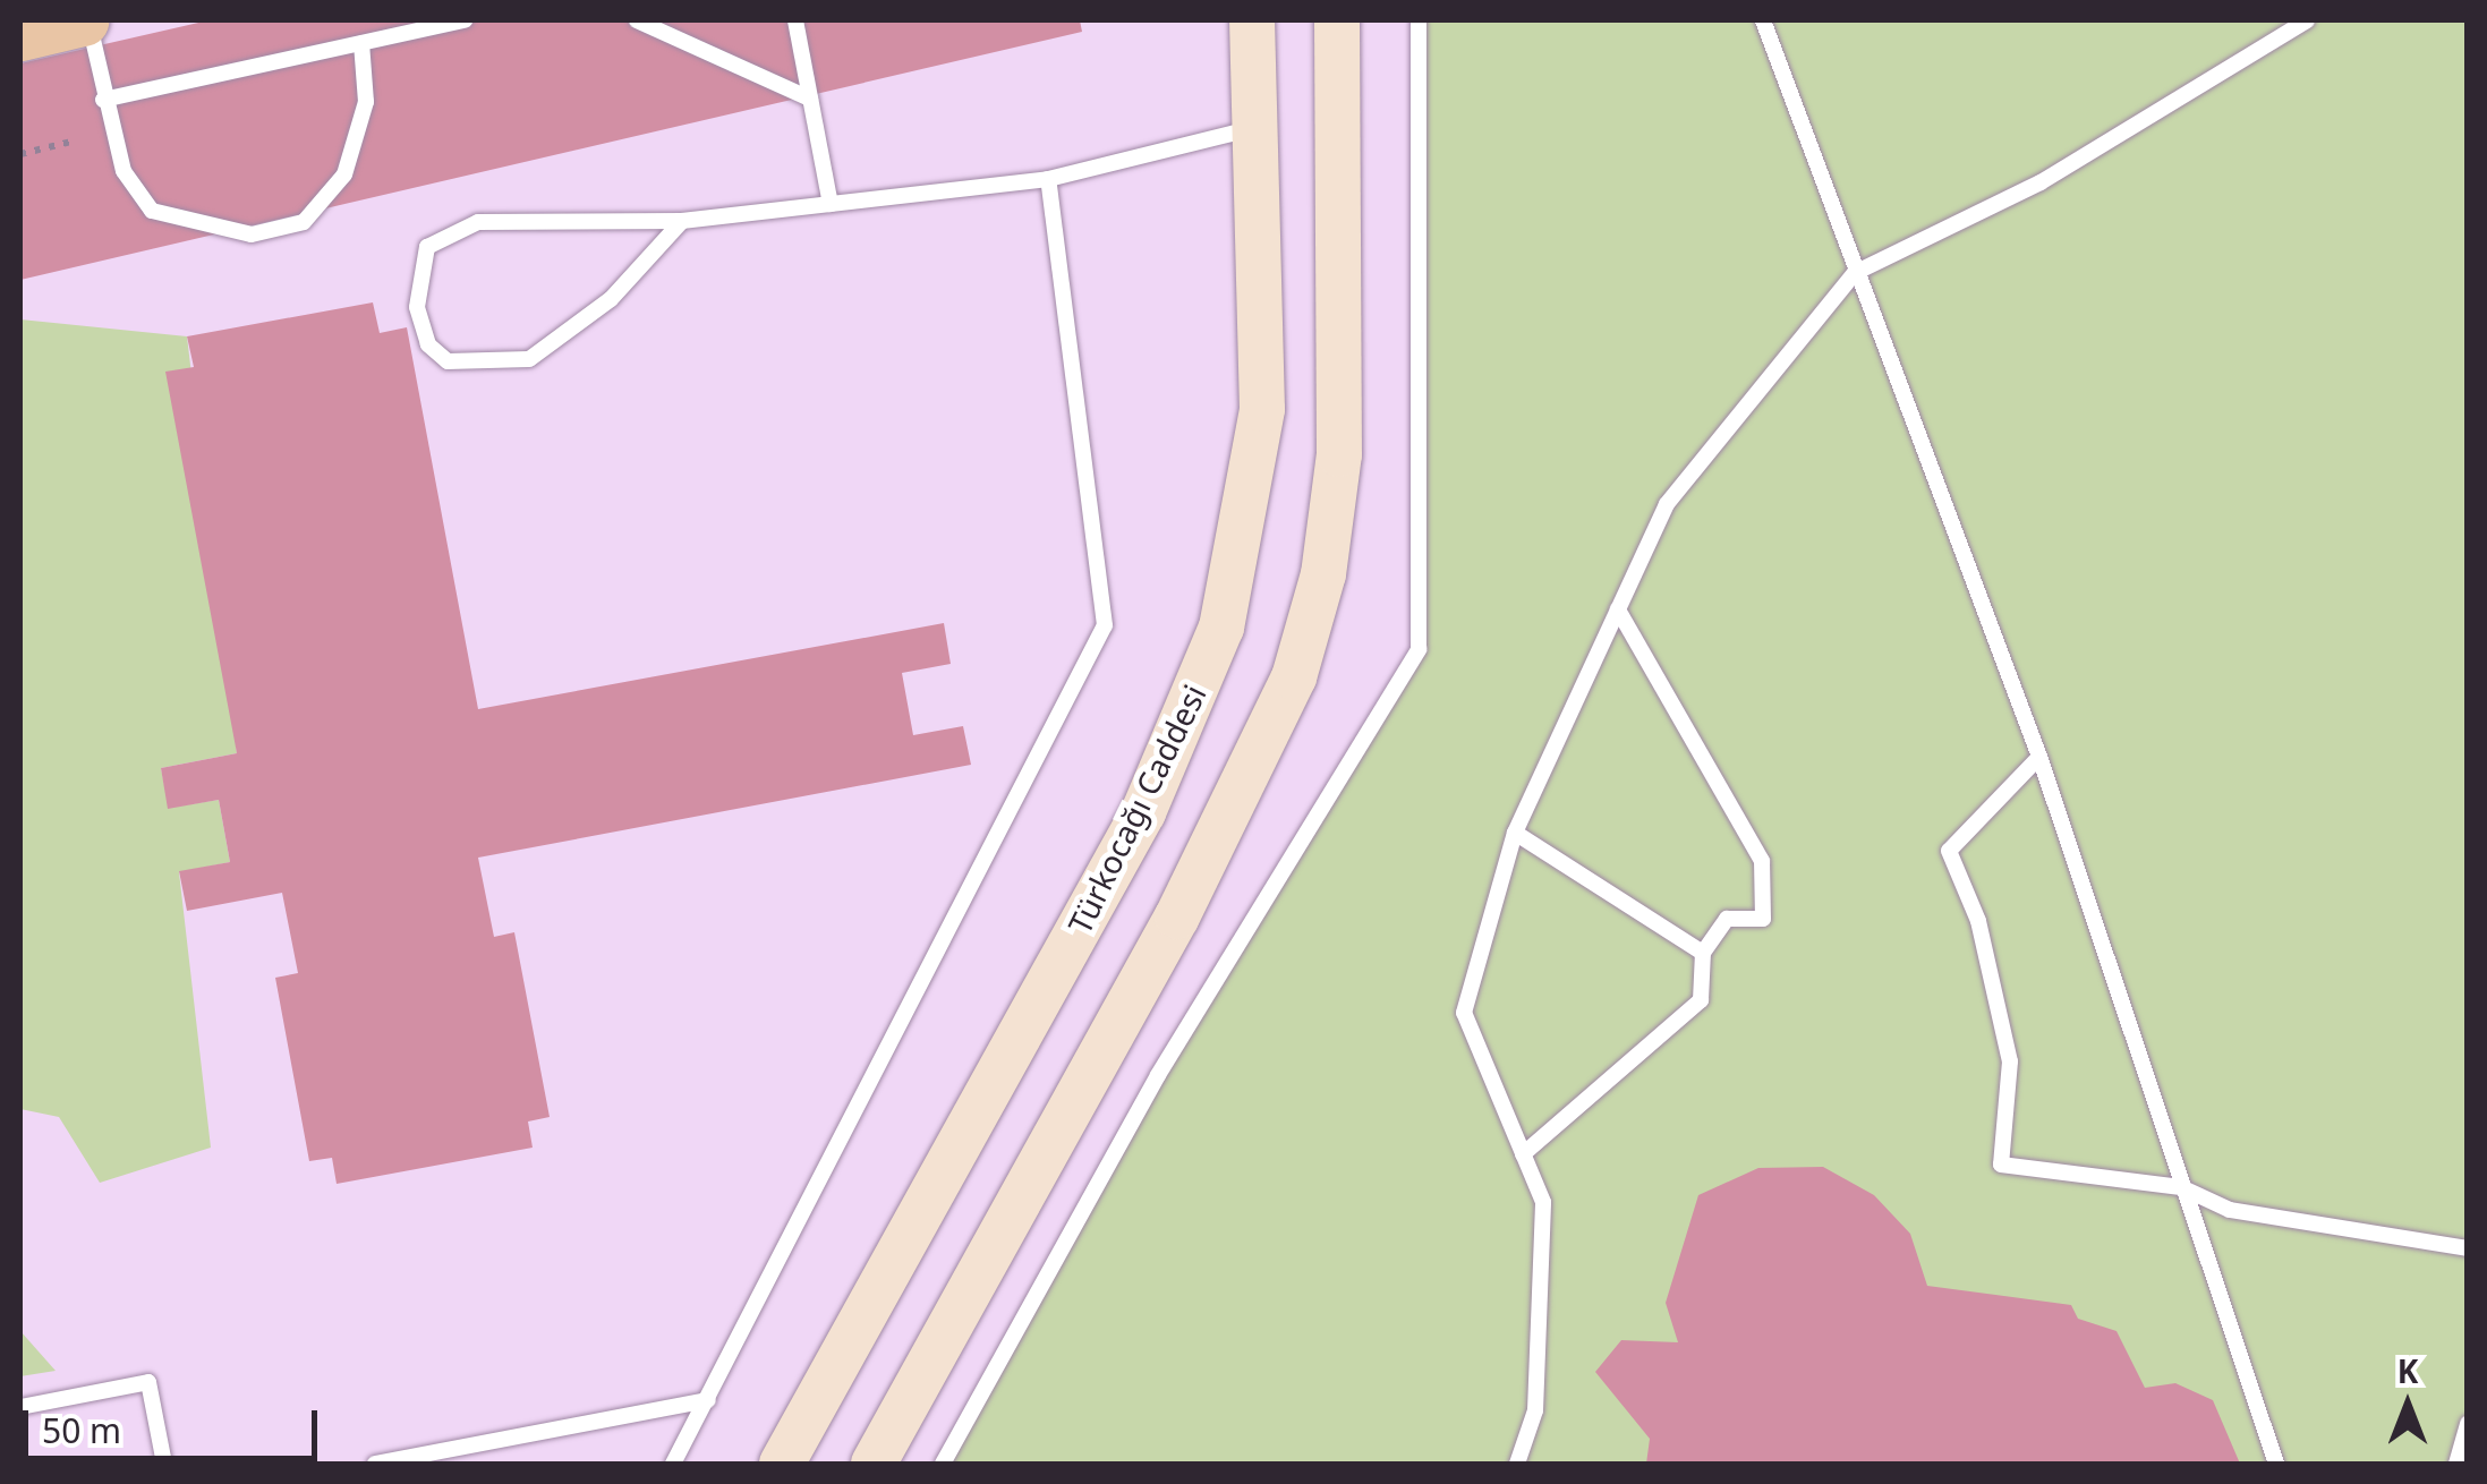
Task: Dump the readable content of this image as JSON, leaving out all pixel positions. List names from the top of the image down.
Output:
{
  "streets": {
    "main road": ["Türkocağı Caddesi"]
  },
  "scale_bar": "50 m",
  "north": "top"
}
